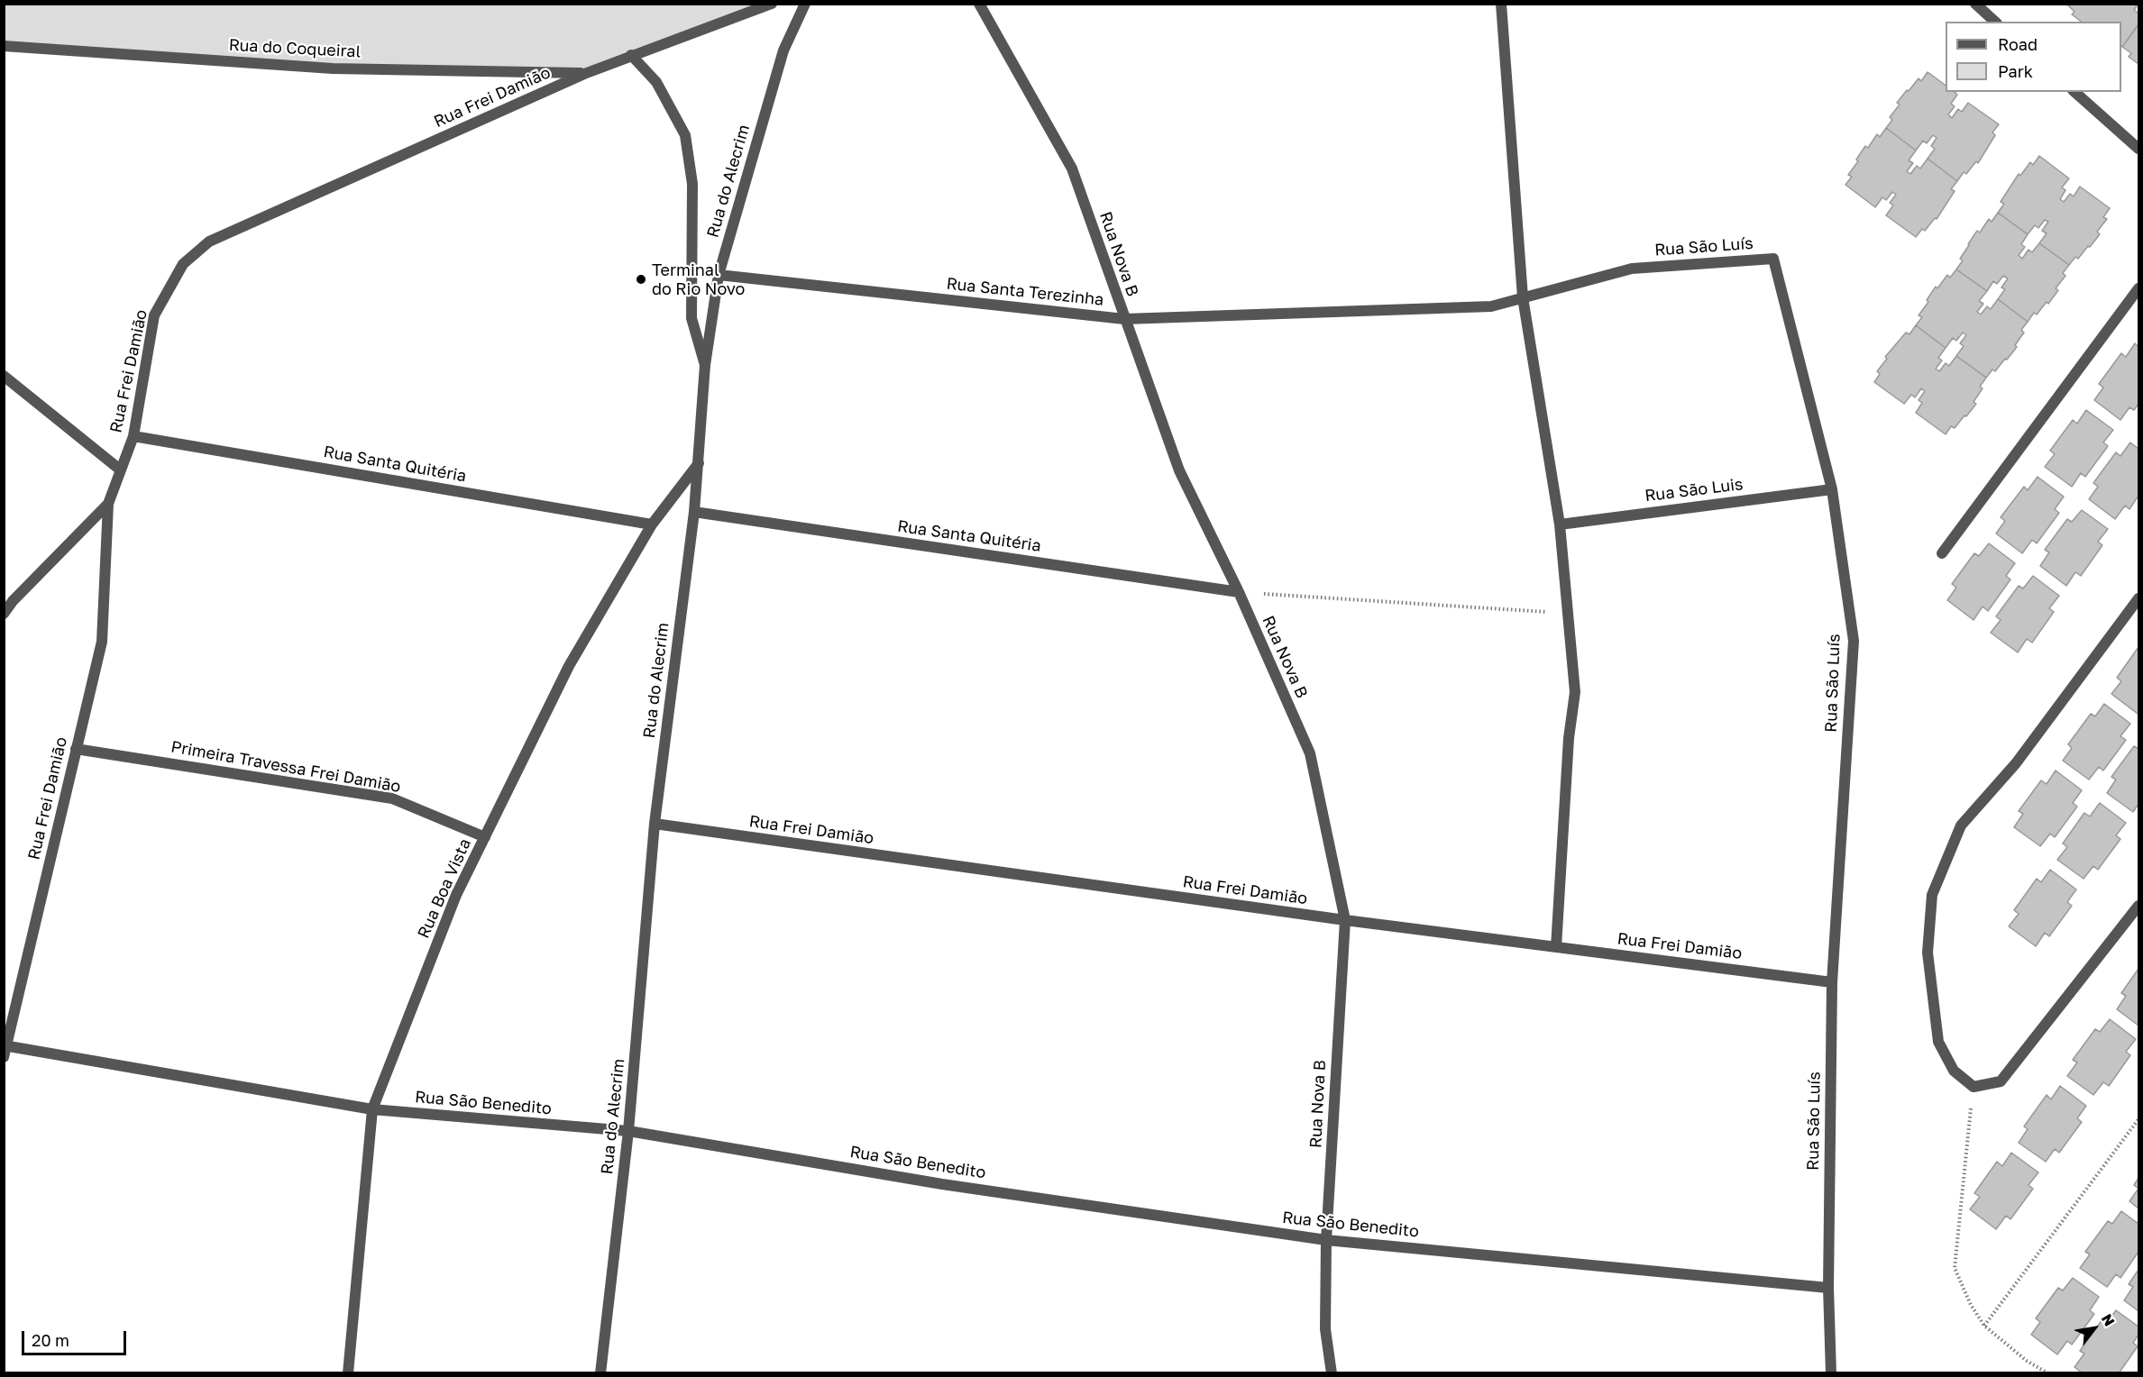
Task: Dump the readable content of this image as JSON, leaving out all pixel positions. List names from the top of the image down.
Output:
{
  "streets": {
    "street": [
      "Rua do Coqueiral",
      "Rua Frei Damião",
      "Rua do Alecrim",
      "Rua São Luís",
      "Rua Nova B",
      "Rua Santa Terezinha",
      "Rua Santa Quitéria",
      "Rua São Luis",
      "Primeira Travessa Frei Damião",
      "Rua Boa Vista",
      "Rua São Benedito"
    ]
  },
  "crossings": [
    ["Rua do Coqueiral", "Rua Frei Damião"],
    ["Rua Frei Damião", "Rua do Alecrim"],
    ["Rua Frei Damião", "Rua São Luís"],
    ["Rua Frei Damião", "Rua Nova B"],
    ["Rua Frei Damião", "Rua Santa Quitéria"],
    ["Rua Frei Damião", "Primeira Travessa Frei Damião"],
    ["Rua Frei Damião", "Rua São Benedito"],
    ["Rua do Alecrim", "Rua Santa Terezinha"],
    ["Rua do Alecrim", "Rua Santa Quitéria"],
    ["Rua do Alecrim", "Rua Boa Vista"],
    ["Rua do Alecrim", "Rua São Benedito"],
    ["Rua São Luís", "Rua Santa Terezinha"],
    ["Rua São Luís", "Rua São Luis"],
    ["Rua São Luís", "Rua São Benedito"],
    ["Rua Nova B", "Rua Santa Terezinha"],
    ["Rua Nova B", "Rua Santa Quitéria"],
    ["Rua Nova B", "Rua São Benedito"],
    ["Rua Santa Quitéria", "Rua Boa Vista"],
    ["Primeira Travessa Frei Damião", "Rua Boa Vista"],
    ["Rua Boa Vista", "Rua São Benedito"]
  ],
  "places": ["Terminal do Rio Novo"],
  "legend": ["Road", "Park"],
  "scale_bar": "20 m",
  "north": "top right"
}
